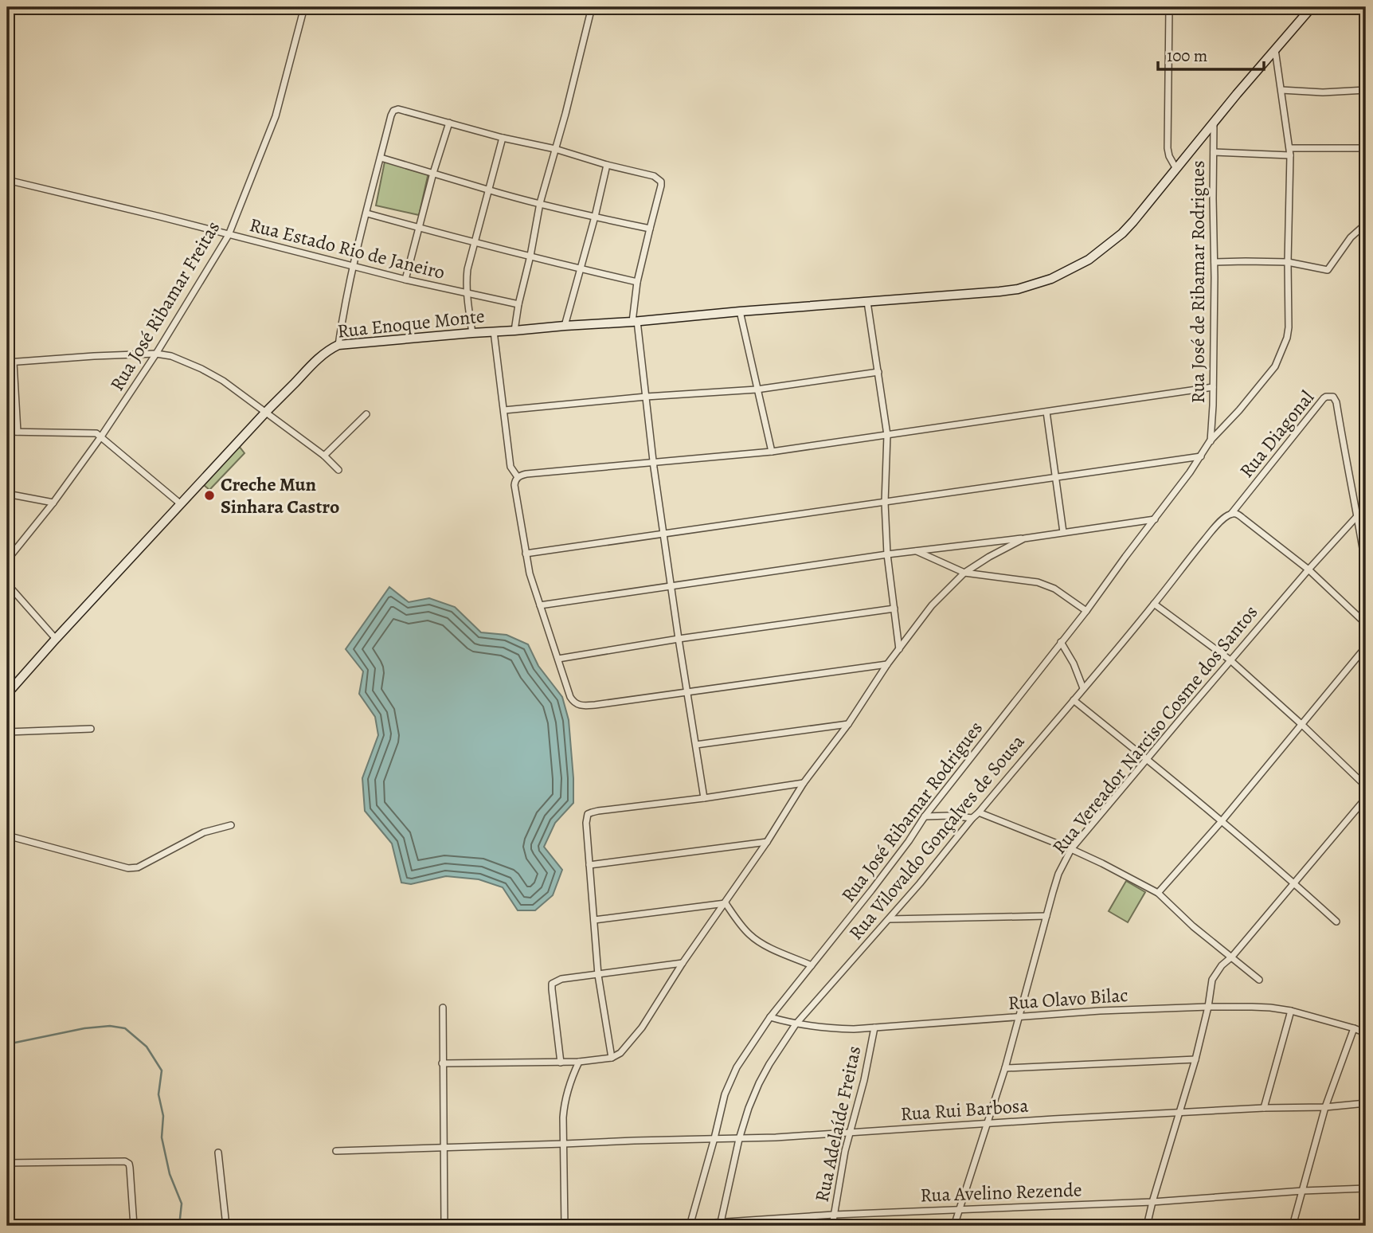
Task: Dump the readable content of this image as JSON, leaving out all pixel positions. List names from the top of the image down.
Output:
{
  "streets": {
    "main road": ["Rua Enoque Monte"],
    "street": [
      "Rua Estado Rio de Janeiro",
      "Rua José de Ribamar Rodrigues",
      "Rua José Ribamar Freitas",
      "Rua Diagonal",
      "Rua Vereador Narciso Cosme dos Santos",
      "Rua José Ribamar Rodrigues",
      "Rua Vilovaldo Gonçalves de Sousa",
      "Rua Olavo Bilac",
      "Rua Rui Barbosa",
      "Rua Adelaíde Freitas",
      "Rua Avelino Rezende"
    ]
  },
  "crossings": [
    ["Rua Estado Rio de Janeiro", "Rua José Ribamar Freitas"],
    ["Rua José de Ribamar Rodrigues", "Rua Enoque Monte"],
    ["Rua José de Ribamar Rodrigues", "Rua José Ribamar Rodrigues"],
    ["Rua Enoque Monte", "Rua José Ribamar Rodrigues"],
    ["Rua Diagonal", "Rua Vereador Narciso Cosme dos Santos"],
    ["Rua Diagonal", "Rua Vilovaldo Gonçalves de Sousa"],
    ["Rua Vereador Narciso Cosme dos Santos", "Rua Olavo Bilac"],
    ["Rua Vereador Narciso Cosme dos Santos", "Rua Rui Barbosa"],
    ["Rua Vereador Narciso Cosme dos Santos", "Rua Avelino Rezende"],
    ["Rua José Ribamar Rodrigues", "Rua Olavo Bilac"],
    ["Rua José Ribamar Rodrigues", "Rua Rui Barbosa"],
    ["Rua José Ribamar Rodrigues", "Rua Avelino Rezende"],
    ["Rua Vilovaldo Gonçalves de Sousa", "Rua Olavo Bilac"],
    ["Rua Vilovaldo Gonçalves de Sousa", "Rua Rui Barbosa"],
    ["Rua Vilovaldo Gonçalves de Sousa", "Rua Avelino Rezende"],
    ["Rua Olavo Bilac", "Rua Adelaíde Freitas"],
    ["Rua Rui Barbosa", "Rua Adelaíde Freitas"],
    ["Rua Adelaíde Freitas", "Rua Avelino Rezende"]
  ],
  "places": ["Creche Mun Sinhara Castro"],
  "scale_bar": "100 m"
}
